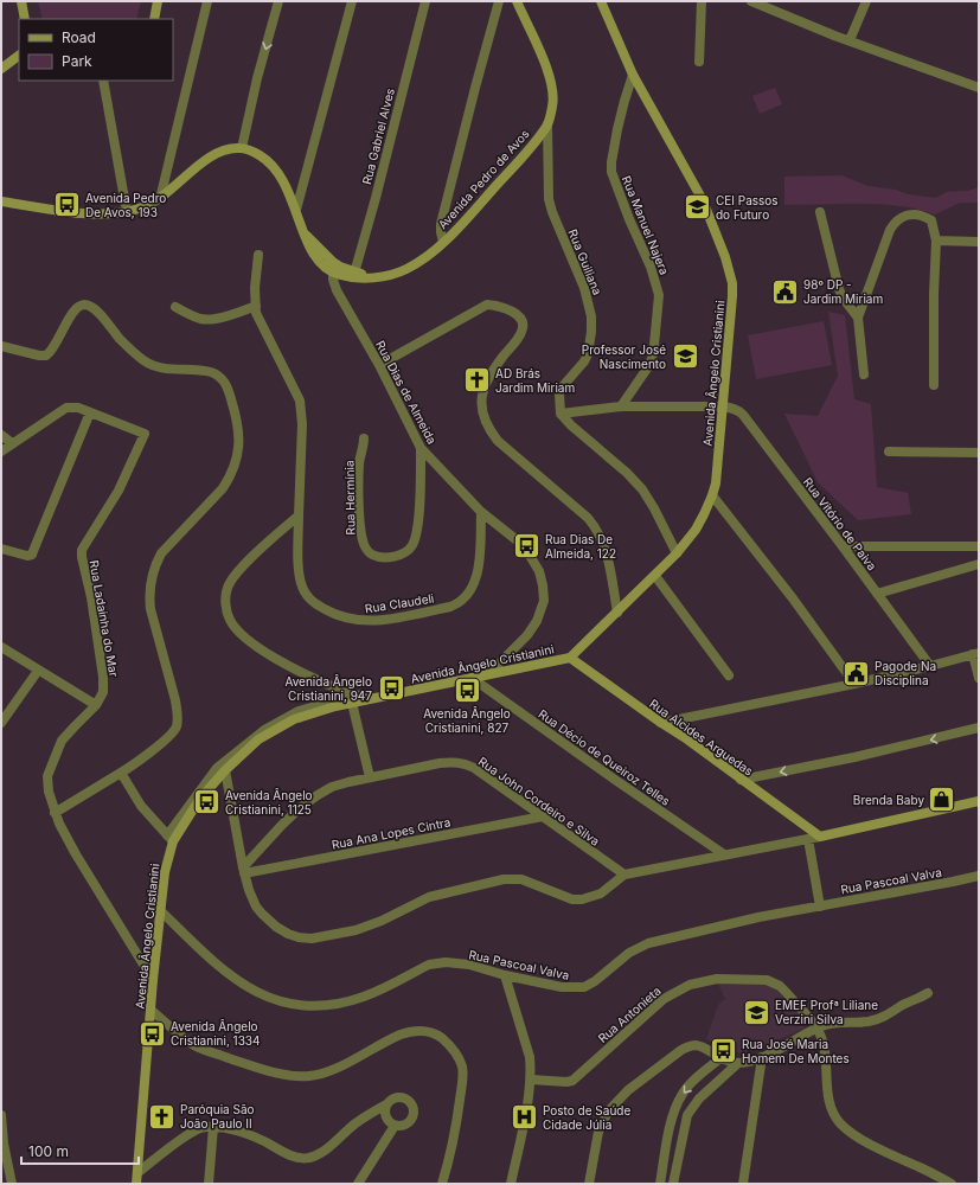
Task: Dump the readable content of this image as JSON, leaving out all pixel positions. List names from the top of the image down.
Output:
{
  "streets": {
    "street": [
      "Rua Gabriel Alves",
      "Avenida Pedro de Avos",
      "Rua Manuel Najera",
      "Rua Guiliana",
      "Avenida Ângelo Cristianini",
      "Rua Dias de Almeida",
      "Rua Hermínia",
      "Rua Vitório de Paiva",
      "Rua Claudeli",
      "Rua Ladainha do Mar",
      "Rua Alcides Arguedas",
      "Rua Décio de Queiroz Telles",
      "Rua John Cordeiro e Silva",
      "Rua Ana Lopes Cintra",
      "Rua Pascoal Valva",
      "Rua Antonieta"
    ]
  },
  "crossings": [
    ["Rua Gabriel Alves", "Avenida Pedro de Avos"],
    ["Avenida Pedro de Avos", "Rua Guiliana"],
    ["Avenida Pedro de Avos", "Rua Dias de Almeida"],
    ["Rua Manuel Najera", "Avenida Ângelo Cristianini"],
    ["Avenida Ângelo Cristianini", "Rua Dias de Almeida"],
    ["Avenida Ângelo Cristianini", "Rua Vitório de Paiva"],
    ["Avenida Ângelo Cristianini", "Rua Ladainha do Mar"],
    ["Avenida Ângelo Cristianini", "Rua Alcides Arguedas"],
    ["Avenida Ângelo Cristianini", "Rua Décio de Queiroz Telles"],
    ["Avenida Ângelo Cristianini", "Rua Pascoal Valva"],
    ["Rua Dias de Almeida", "Rua Hermínia"],
    ["Rua Dias de Almeida", "Rua Claudeli"],
    ["Rua John Cordeiro e Silva", "Rua Ana Lopes Cintra"]
  ],
  "places": {
    "bus stop": [
      "Avenida Pedro De Avos, 193",
      "Rua Dias De Almeida, 122",
      "Avenida Ângelo Cristianini, 947",
      "Avenida Ângelo Cristianini, 827",
      "Avenida Ângelo Cristianini, 1125",
      "Avenida Ângelo Cristianini, 1334",
      "Rua José Maria Homem De Montes"
    ],
    "school or university": ["CEI Passos do Futuro", "Professor José Nascimento", "EMEF Profª Liliane Verzini Silva"],
    "public building": ["98º DP - Jardim Miriam", "Pagode Na Disciplina"],
    "church": ["AD Brás Jardim Miriam", "Paróquia São João Paulo II"],
    "shop": ["Brenda Baby"],
    "hospital": ["Posto de Saúde Cidade Júlia"]
  },
  "legend": ["Road", "Park"],
  "scale_bar": "100 m"
}
